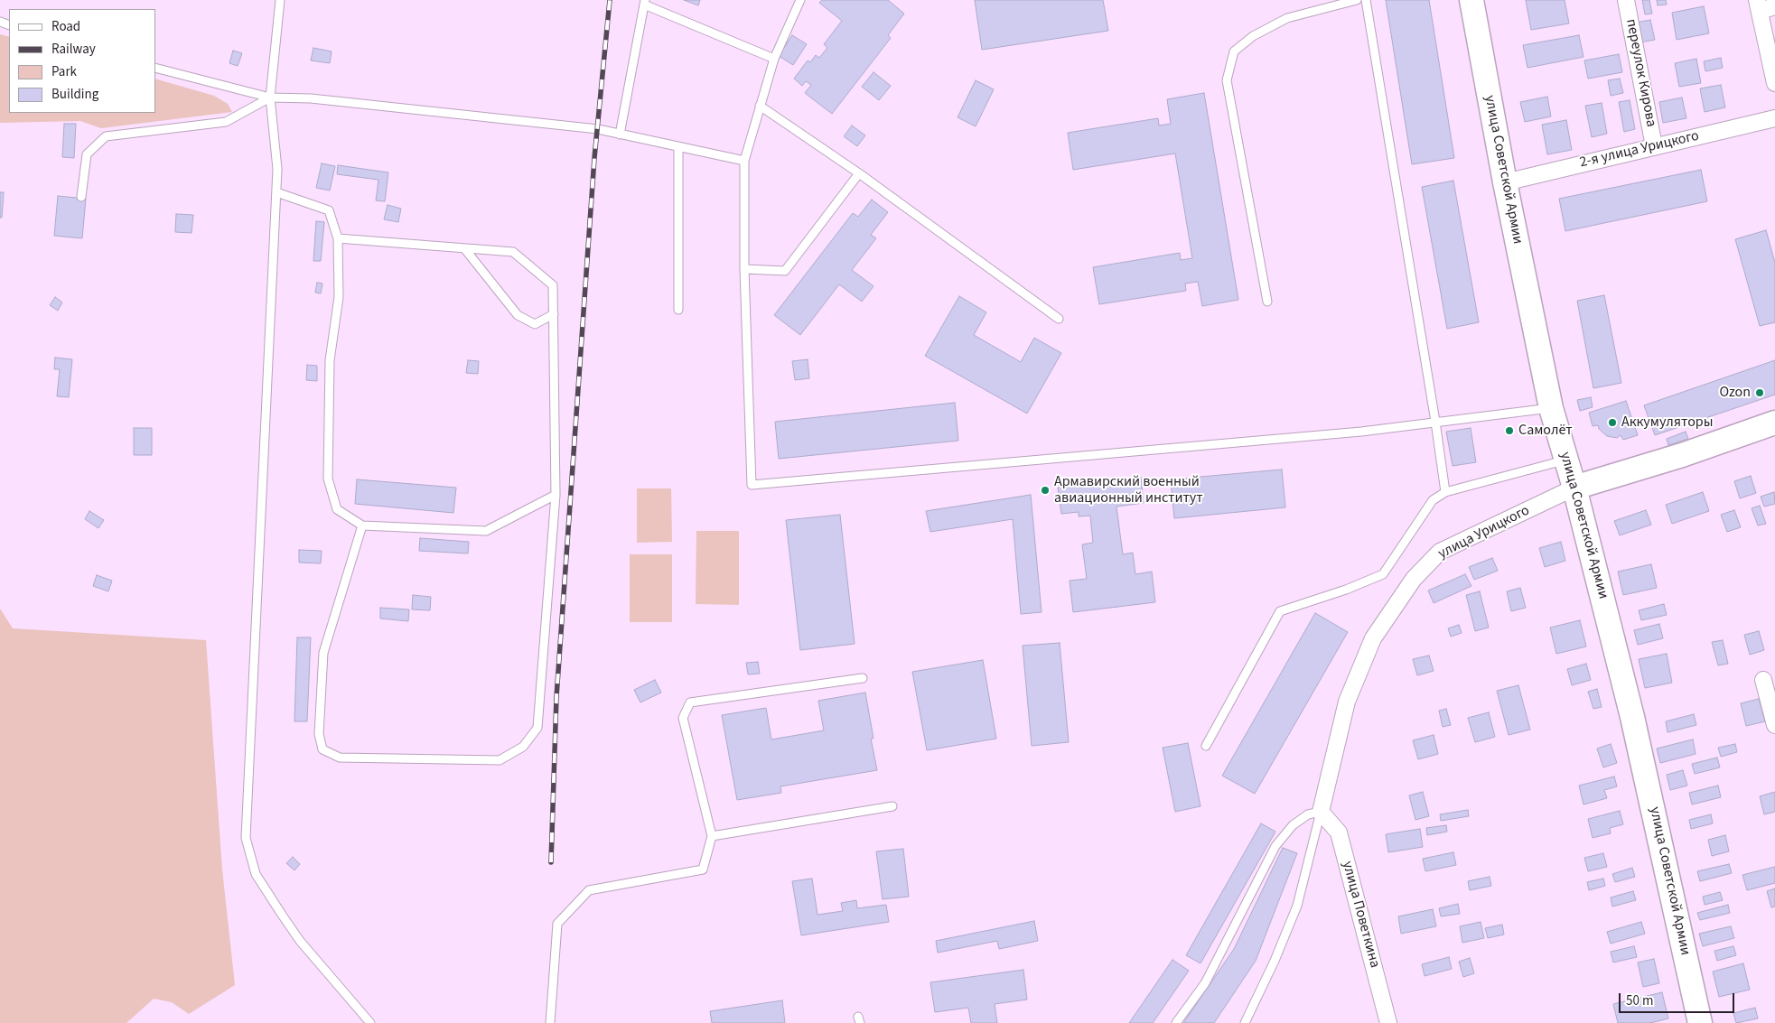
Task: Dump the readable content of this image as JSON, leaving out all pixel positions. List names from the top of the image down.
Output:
{
  "streets": {
    "main road": ["улица Советской Армии", "улица Урицкого"],
    "street": ["переулок Кирова", "2-я улица Урицкого", "улица Поветкина"]
  },
  "crossings": [
    ["переулок Кирова", "2-я улица Урицкого"],
    ["2-я улица Урицкого", "улица Советской Армии"],
    ["улица Советской Армии", "улица Урицкого"],
    ["улица Урицкого", "улица Поветкина"]
  ],
  "places": [
    "Ozon",
    "Аккумуляторы",
    "Самолёт",
    "Армавирский военный авиационный институт"
  ],
  "legend": [
    "Road",
    "Railway",
    "Park",
    "Building"
  ],
  "scale_bar": "50 m"
}
